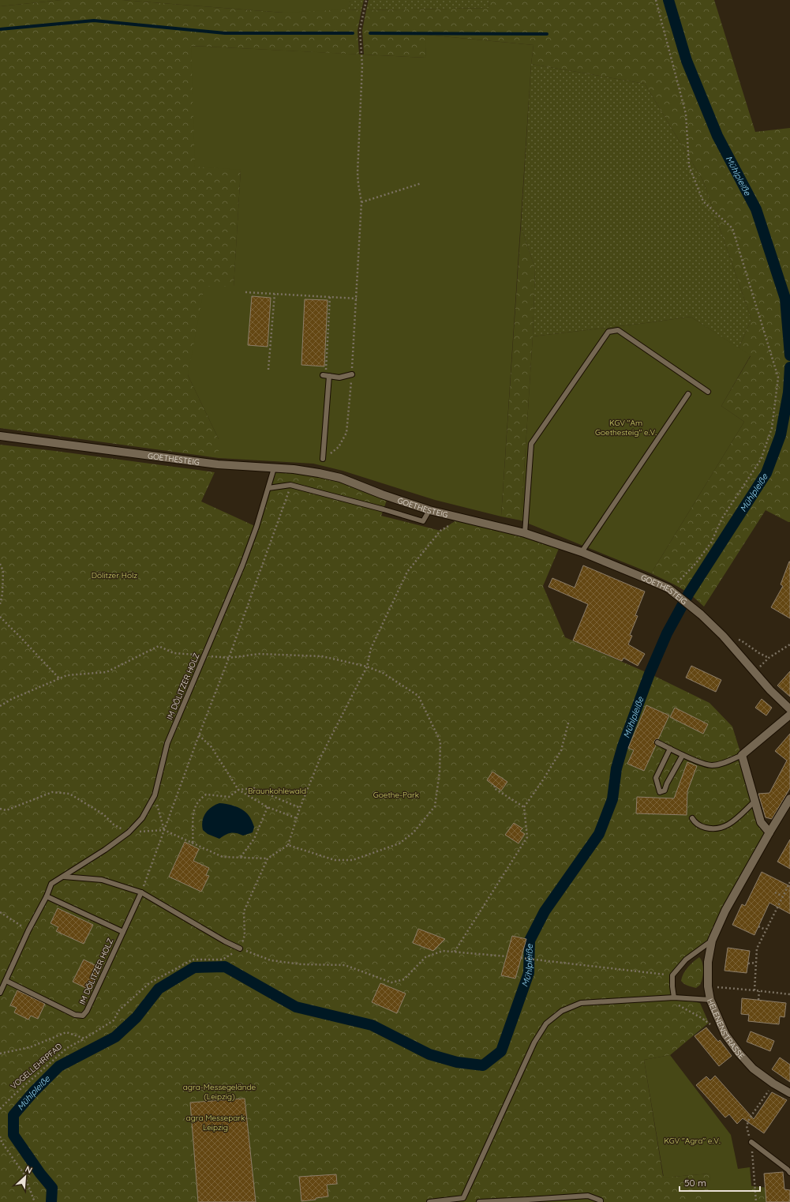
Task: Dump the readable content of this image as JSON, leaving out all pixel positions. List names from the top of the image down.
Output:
{
  "streets": {
    "main road": ["GOETHESTEIG", "HELENENSTRASSE"],
    "lane": ["IM DÖLITZER HOLZ"],
    "path": ["VOGELLEHRPFAD"]
  },
  "crossings": [
    ["GOETHESTEIG", "IM DÖLITZER HOLZ"]
  ],
  "water": ["Mühlpleiße"],
  "parks": [
    "KGV \"Am Goethesteig\" e.V.",
    "Dölitzer Holz",
    "Braunkohlewald",
    "Goethe-Park",
    "agra-Messegelände (Leipzig)",
    "agra Messepark Leipzig",
    "KGV \"Agra\" e.V."
  ],
  "scale_bar": "50 m",
  "north": "top right"
}
